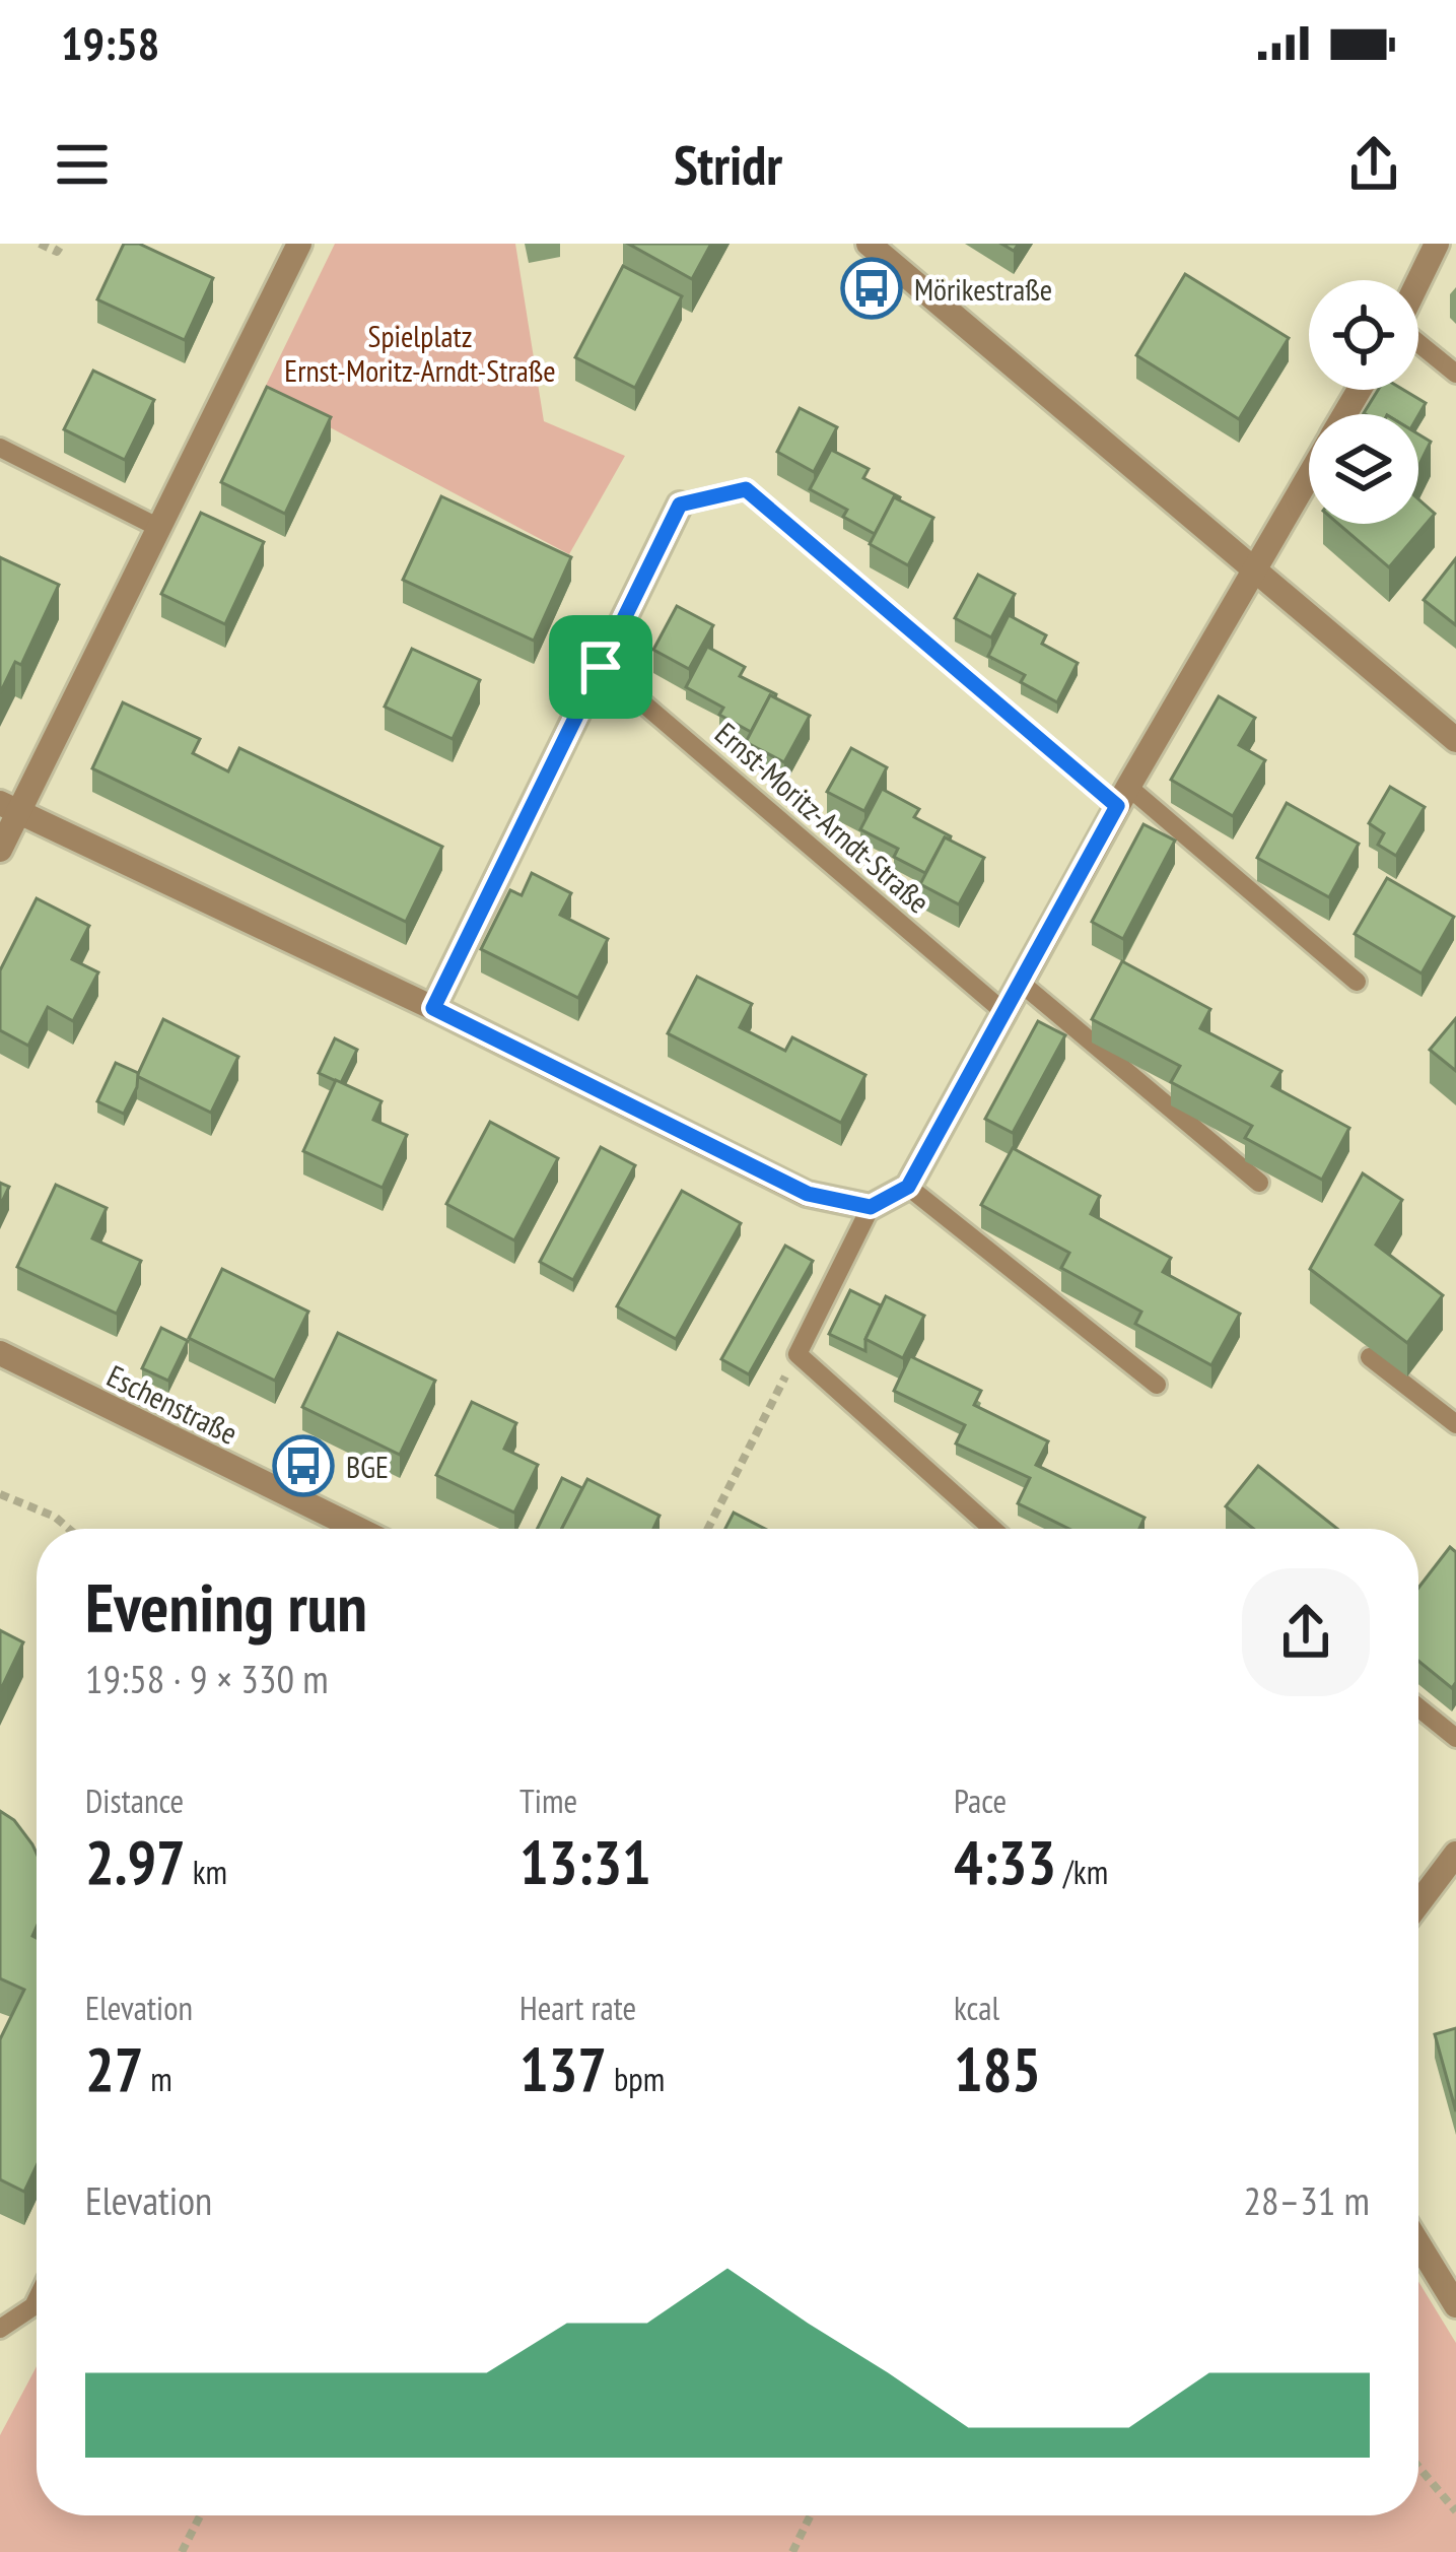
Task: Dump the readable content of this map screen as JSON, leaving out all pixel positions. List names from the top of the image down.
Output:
{
  "streets": {
    "street": ["Eschenstraße"],
    "lane": ["Ernst-Moritz-Arndt-Straße"]
  },
  "parks": ["Spielplatz Ernst-Moritz-Arndt-Straße"],
  "places": {
    "bus stop": ["Mörikestraße", "BGE"]
  },
  "page": {
    "status": "19:58",
    "header": "Stridr",
    "heading": ["Evening run", "19:58 · 9 × 330 m"],
    "stats": [
      ["Distance", "2.97 km"],
      ["Time", "13:31"],
      ["Pace", "4:33 /km"],
      ["Elevation", "27 m"],
      ["Heart rate", "137 bpm"],
      ["kcal", "185"]
    ],
    "chart": ["Elevation", "28–31 m"]
  }
}
